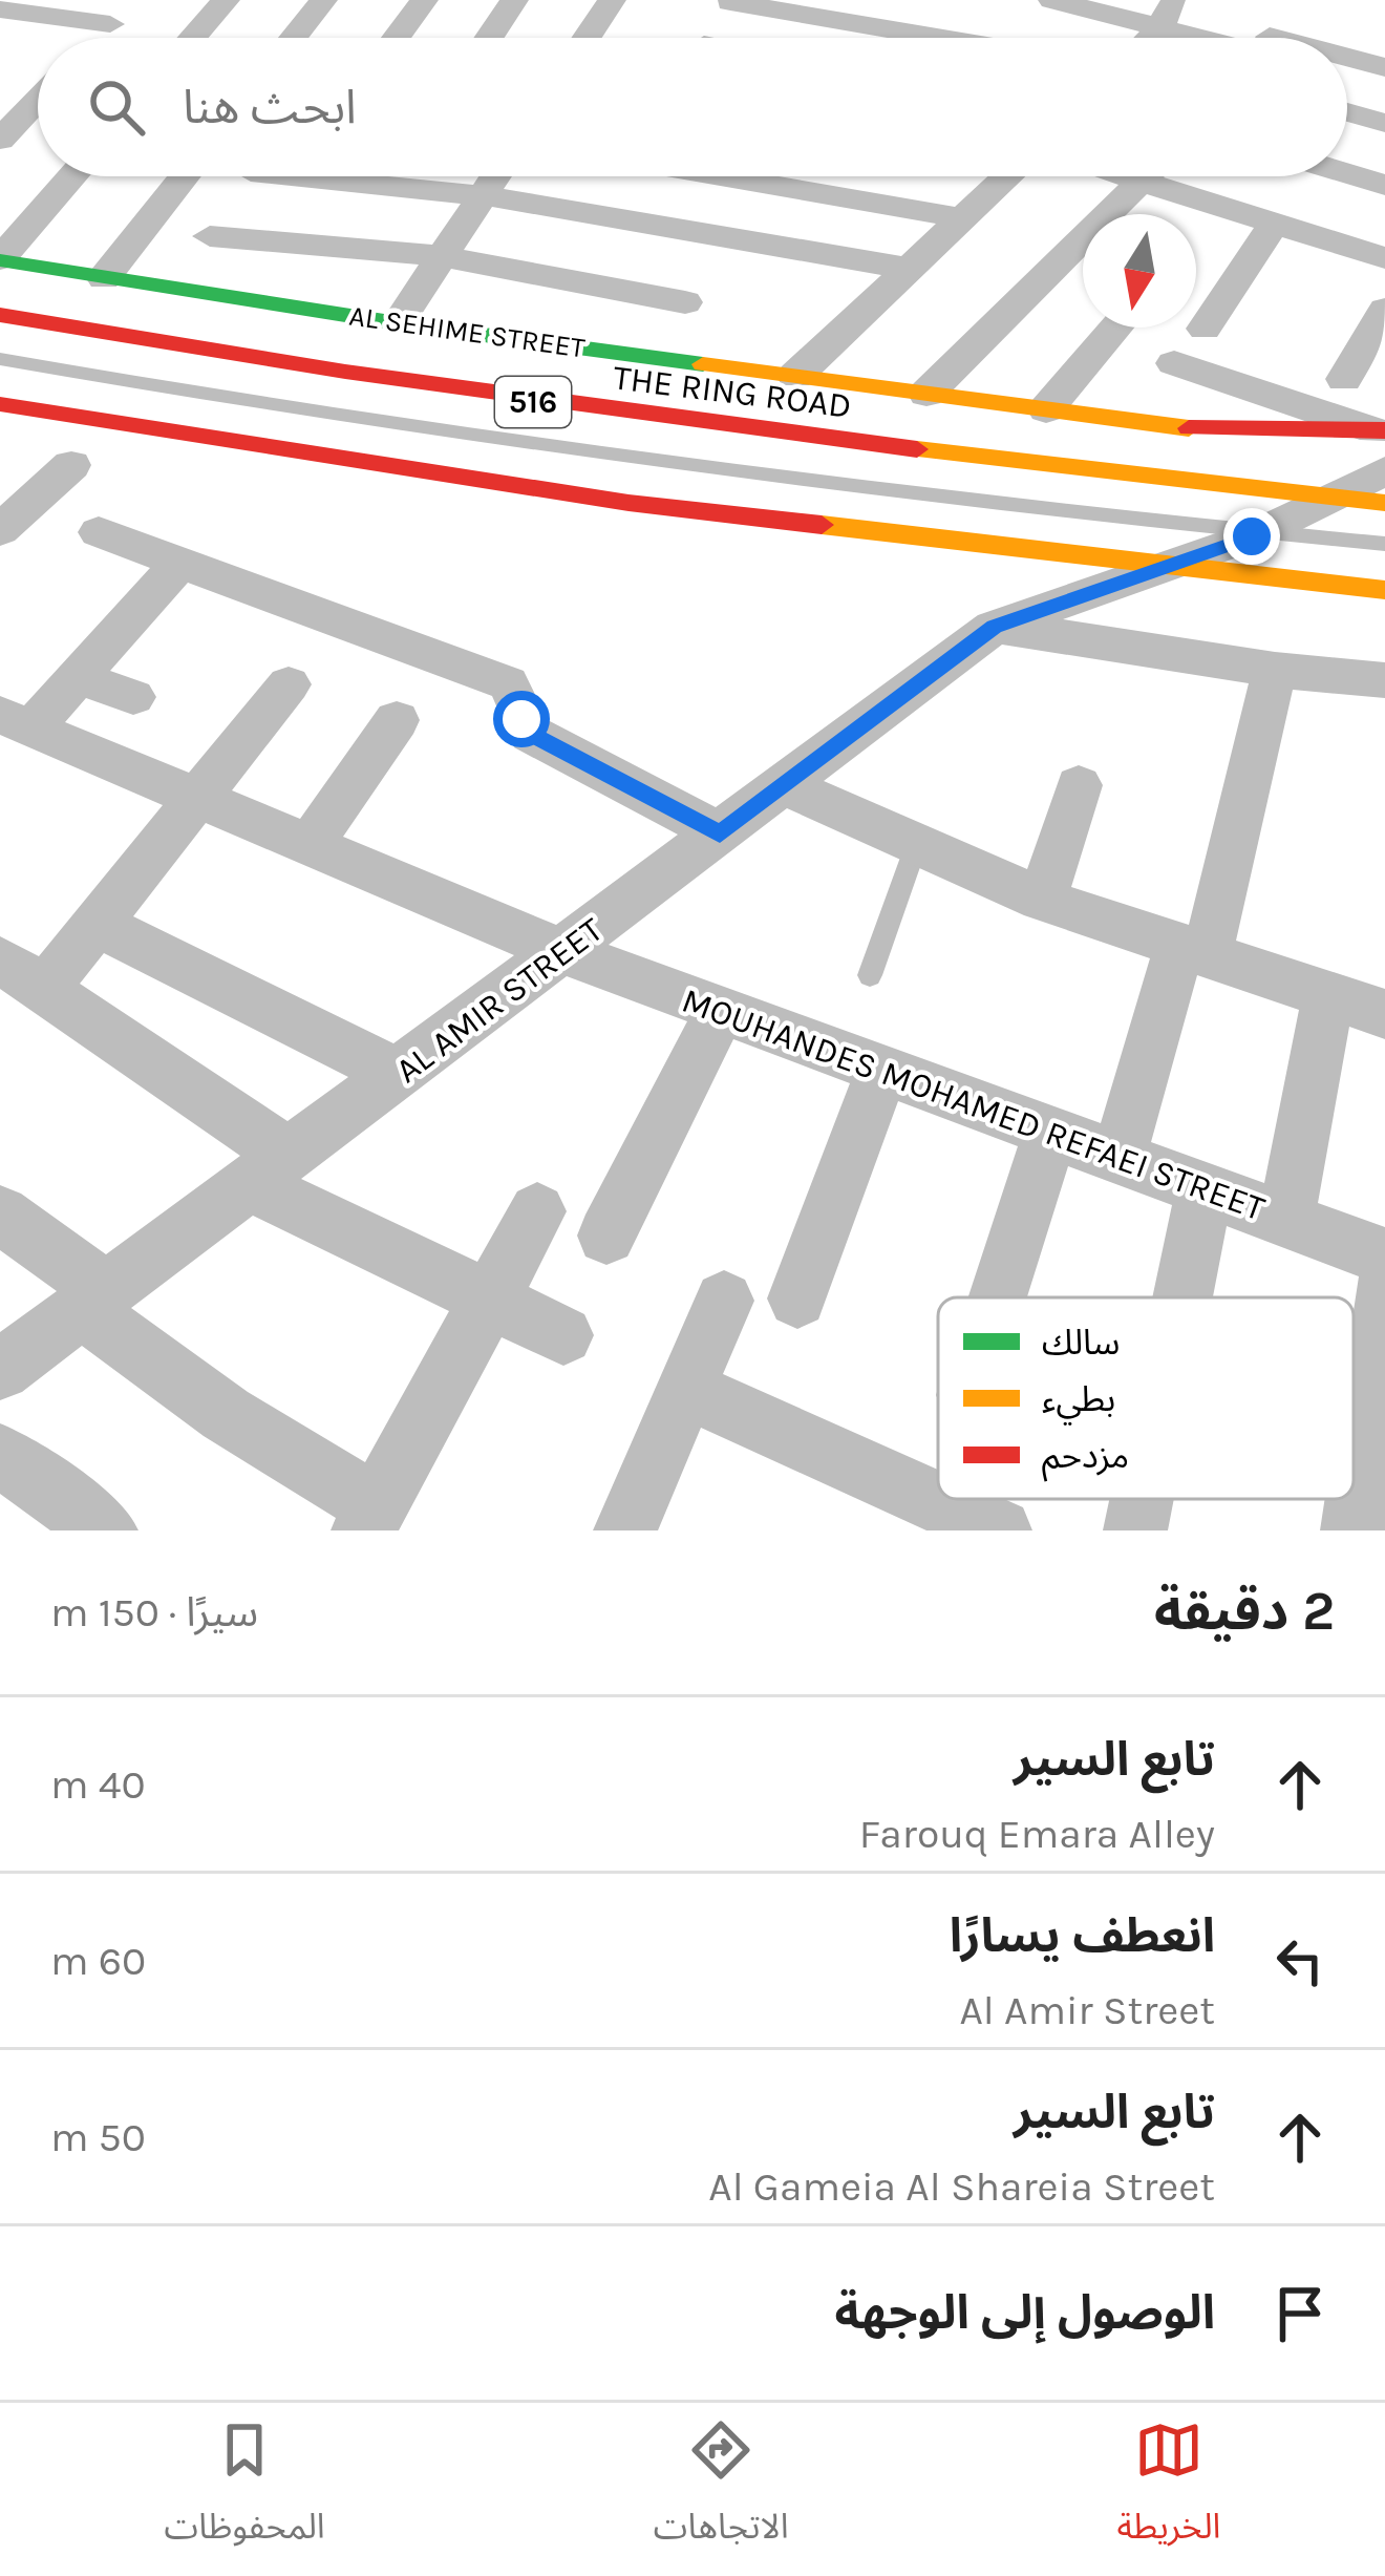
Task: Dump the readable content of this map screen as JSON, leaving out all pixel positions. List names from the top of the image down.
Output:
{
  "streets": {
    "main road": ["AL SEHIME STREET", "THE RING ROAD", "516"],
    "street": ["AL AMIR STREET", "MOUHANDES MOHAMED REFAEI STREET"]
  },
  "crossings": [
    ["AL AMIR STREET", "MOUHANDES MOHAMED REFAEI STREET"]
  ],
  "legend": ["سالك", "بطيء", "مزدحم"],
  "north": "bottom",
  "page": {
    "search": "ابحث هنا",
    "heading": ["2 دقيقة", "سيرًا · 150 m"],
    "list": [
      ["تابع السير", "Farouq Emara Alley", "40 m"],
      ["انعطف يسارًا", "Al Amir Street", "60 m"],
      ["تابع السير", "Al Gameia Al Shareia Street", "50 m"],
      "الوصول إلى الوجهة"
    ],
    "nav": ["الخريطة", "الاتجاهات", "المحفوظات"]
  }
}
